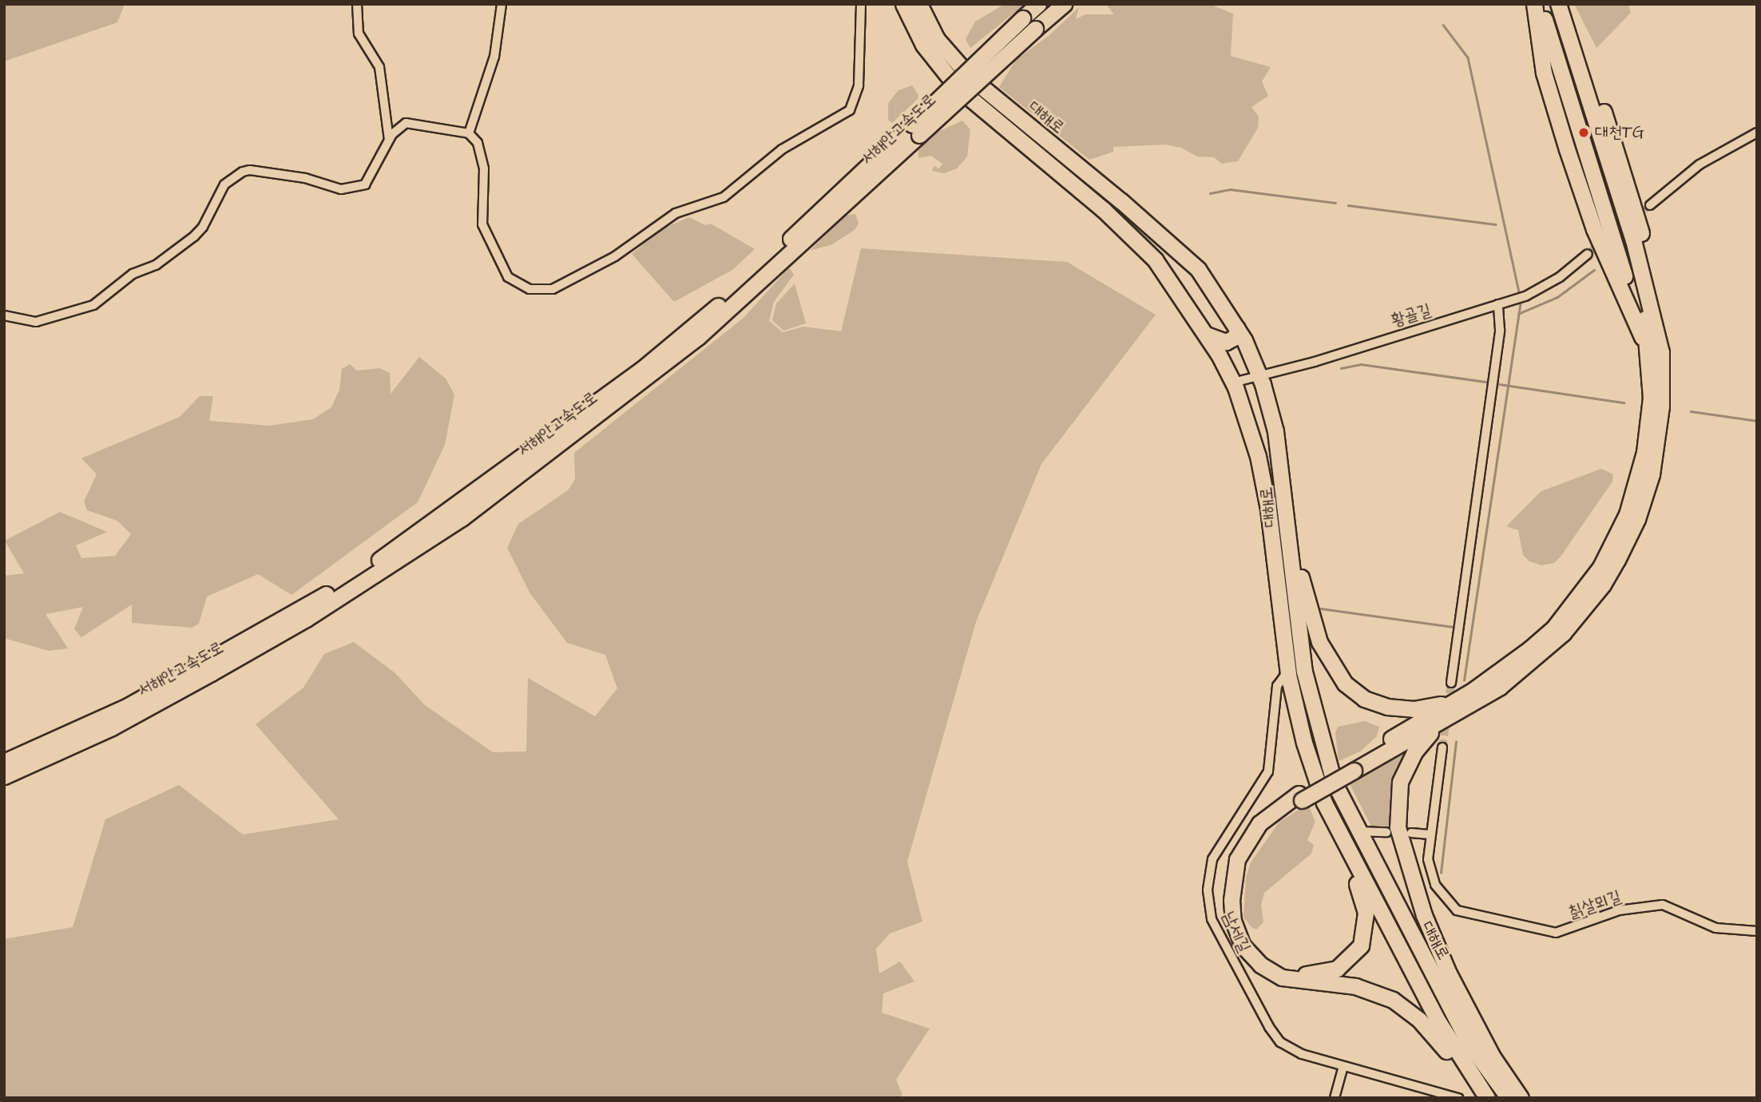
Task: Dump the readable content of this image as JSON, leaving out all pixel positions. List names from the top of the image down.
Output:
{
  "streets": {
    "highway": ["대해로", "서해안고속도로"],
    "street": ["황골길", "칡살뫼길", "남서1길"]
  },
  "crossings": [
    ["대해로", "황골길"],
    ["대해로", "남서1길"]
  ],
  "places": ["대천TG"]
}
